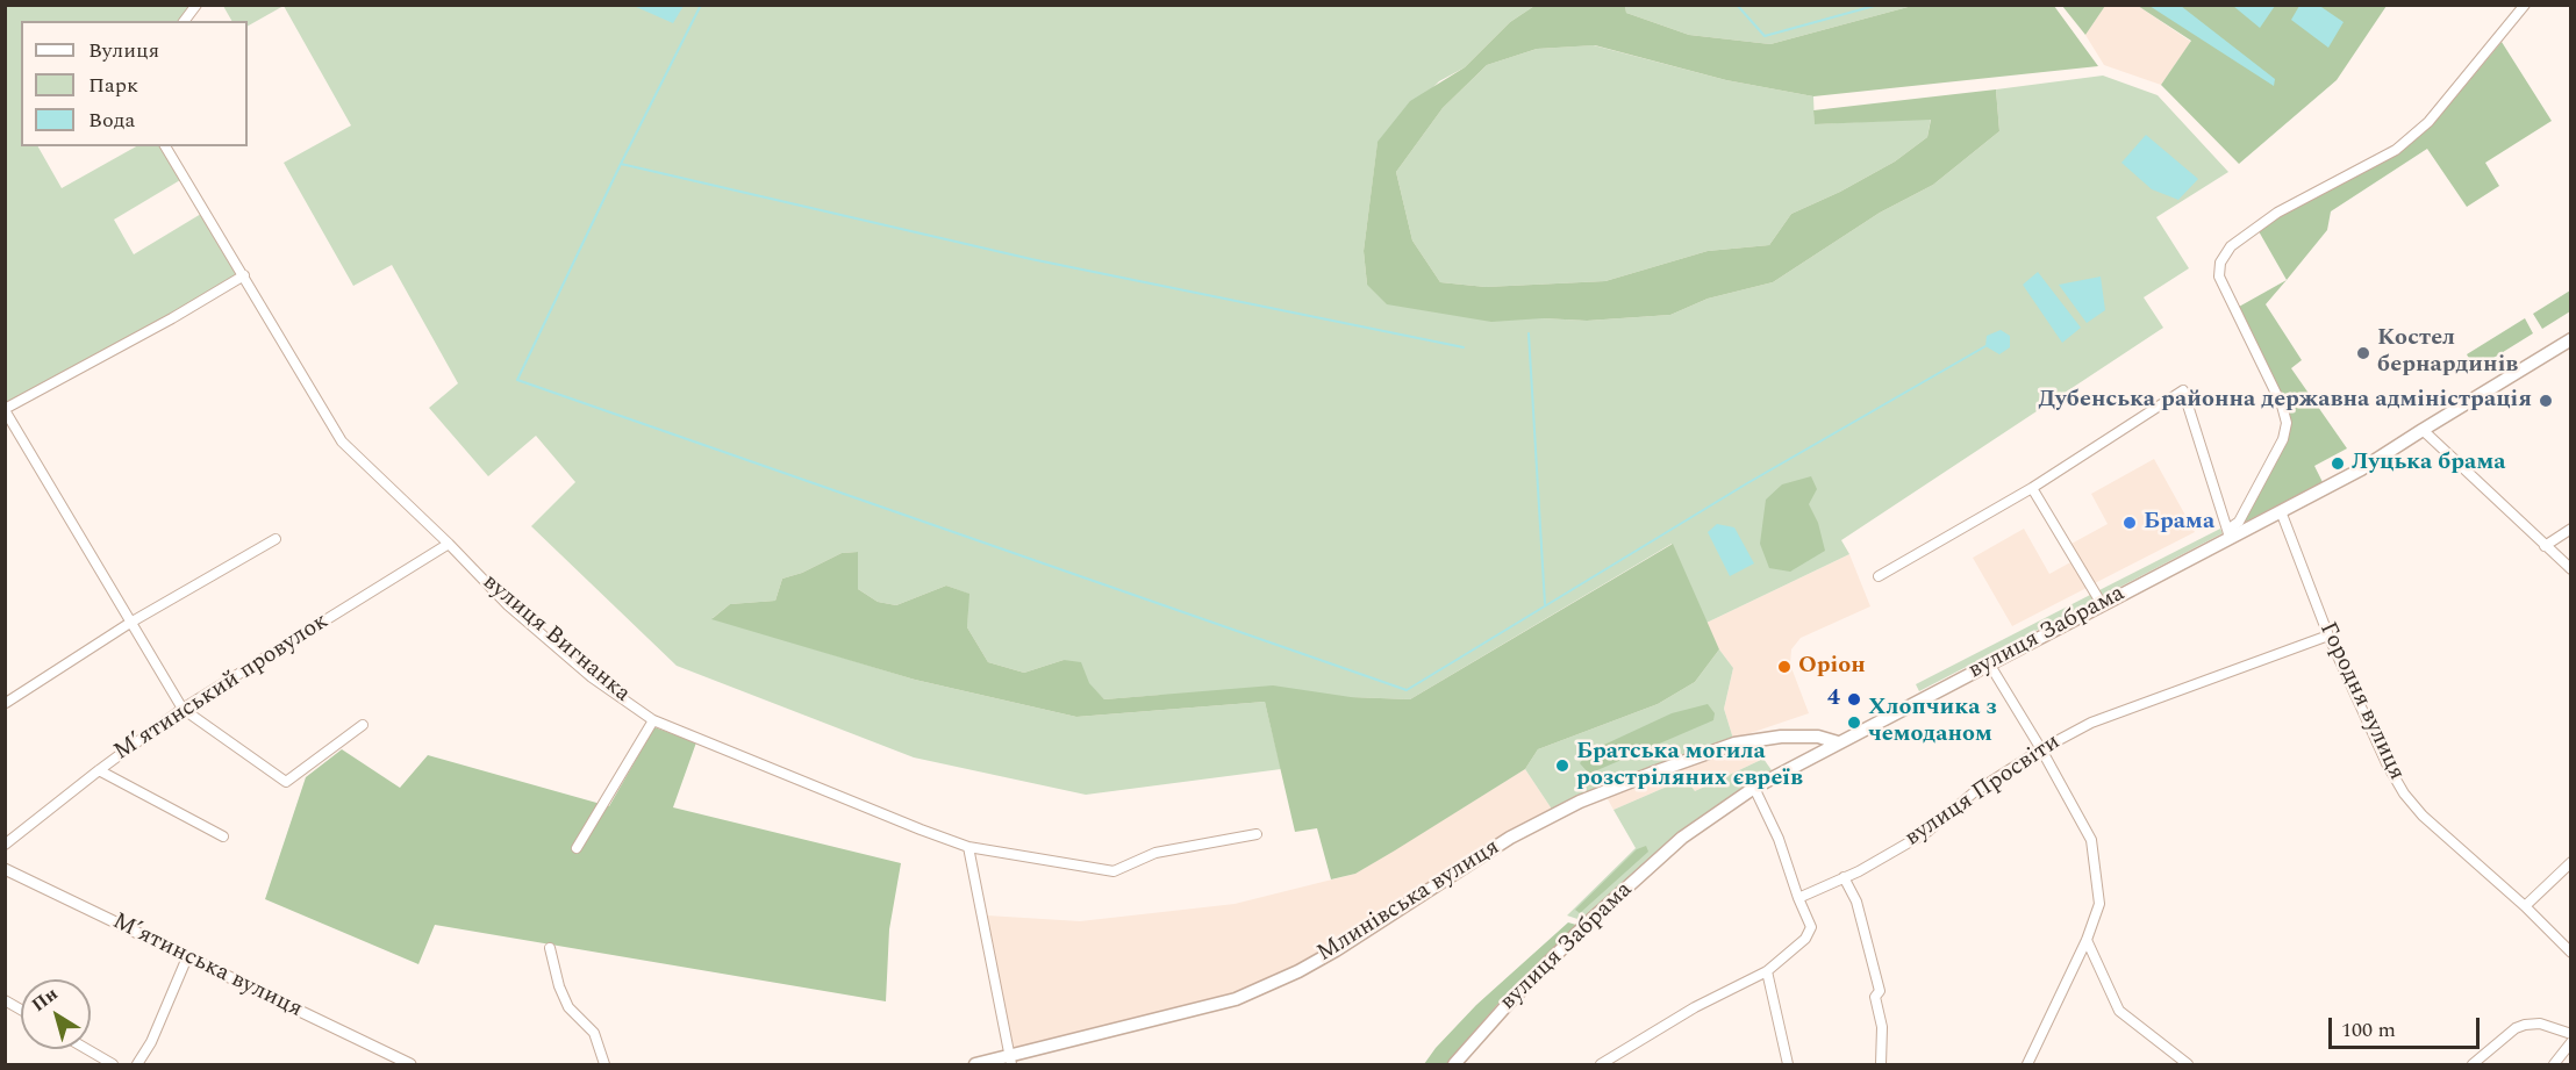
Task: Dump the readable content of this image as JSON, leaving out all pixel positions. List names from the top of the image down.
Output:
{
  "streets": {
    "main road": ["вулиця Забрама", "Млинівська вулиця"],
    "street": [
      "вулиця Вигнанка",
      "Мʼятинський провулок",
      "Городня вулиця",
      "вулиця Просвіти",
      "Мʼятинська вулиця"
    ]
  },
  "crossings": [
    ["вулиця Забрама", "Городня вулиця"],
    ["вулиця Забрама", "Млинівська вулиця"],
    ["вулиця Вигнанка", "Мʼятинський провулок"],
    ["Городня вулиця", "вулиця Просвіти"]
  ],
  "places": [
    "Костел бернардинів",
    "Дубенська районна державна адміністрація",
    "Луцька брама",
    "Брама",
    "Оріон",
    "4",
    "Хлопчика з чемоданом",
    "Братська могила розстріляних євреїв"
  ],
  "legend": ["Вулиця", "Парк", "Вода"],
  "scale_bar": "100 m",
  "north": "top left"
}
